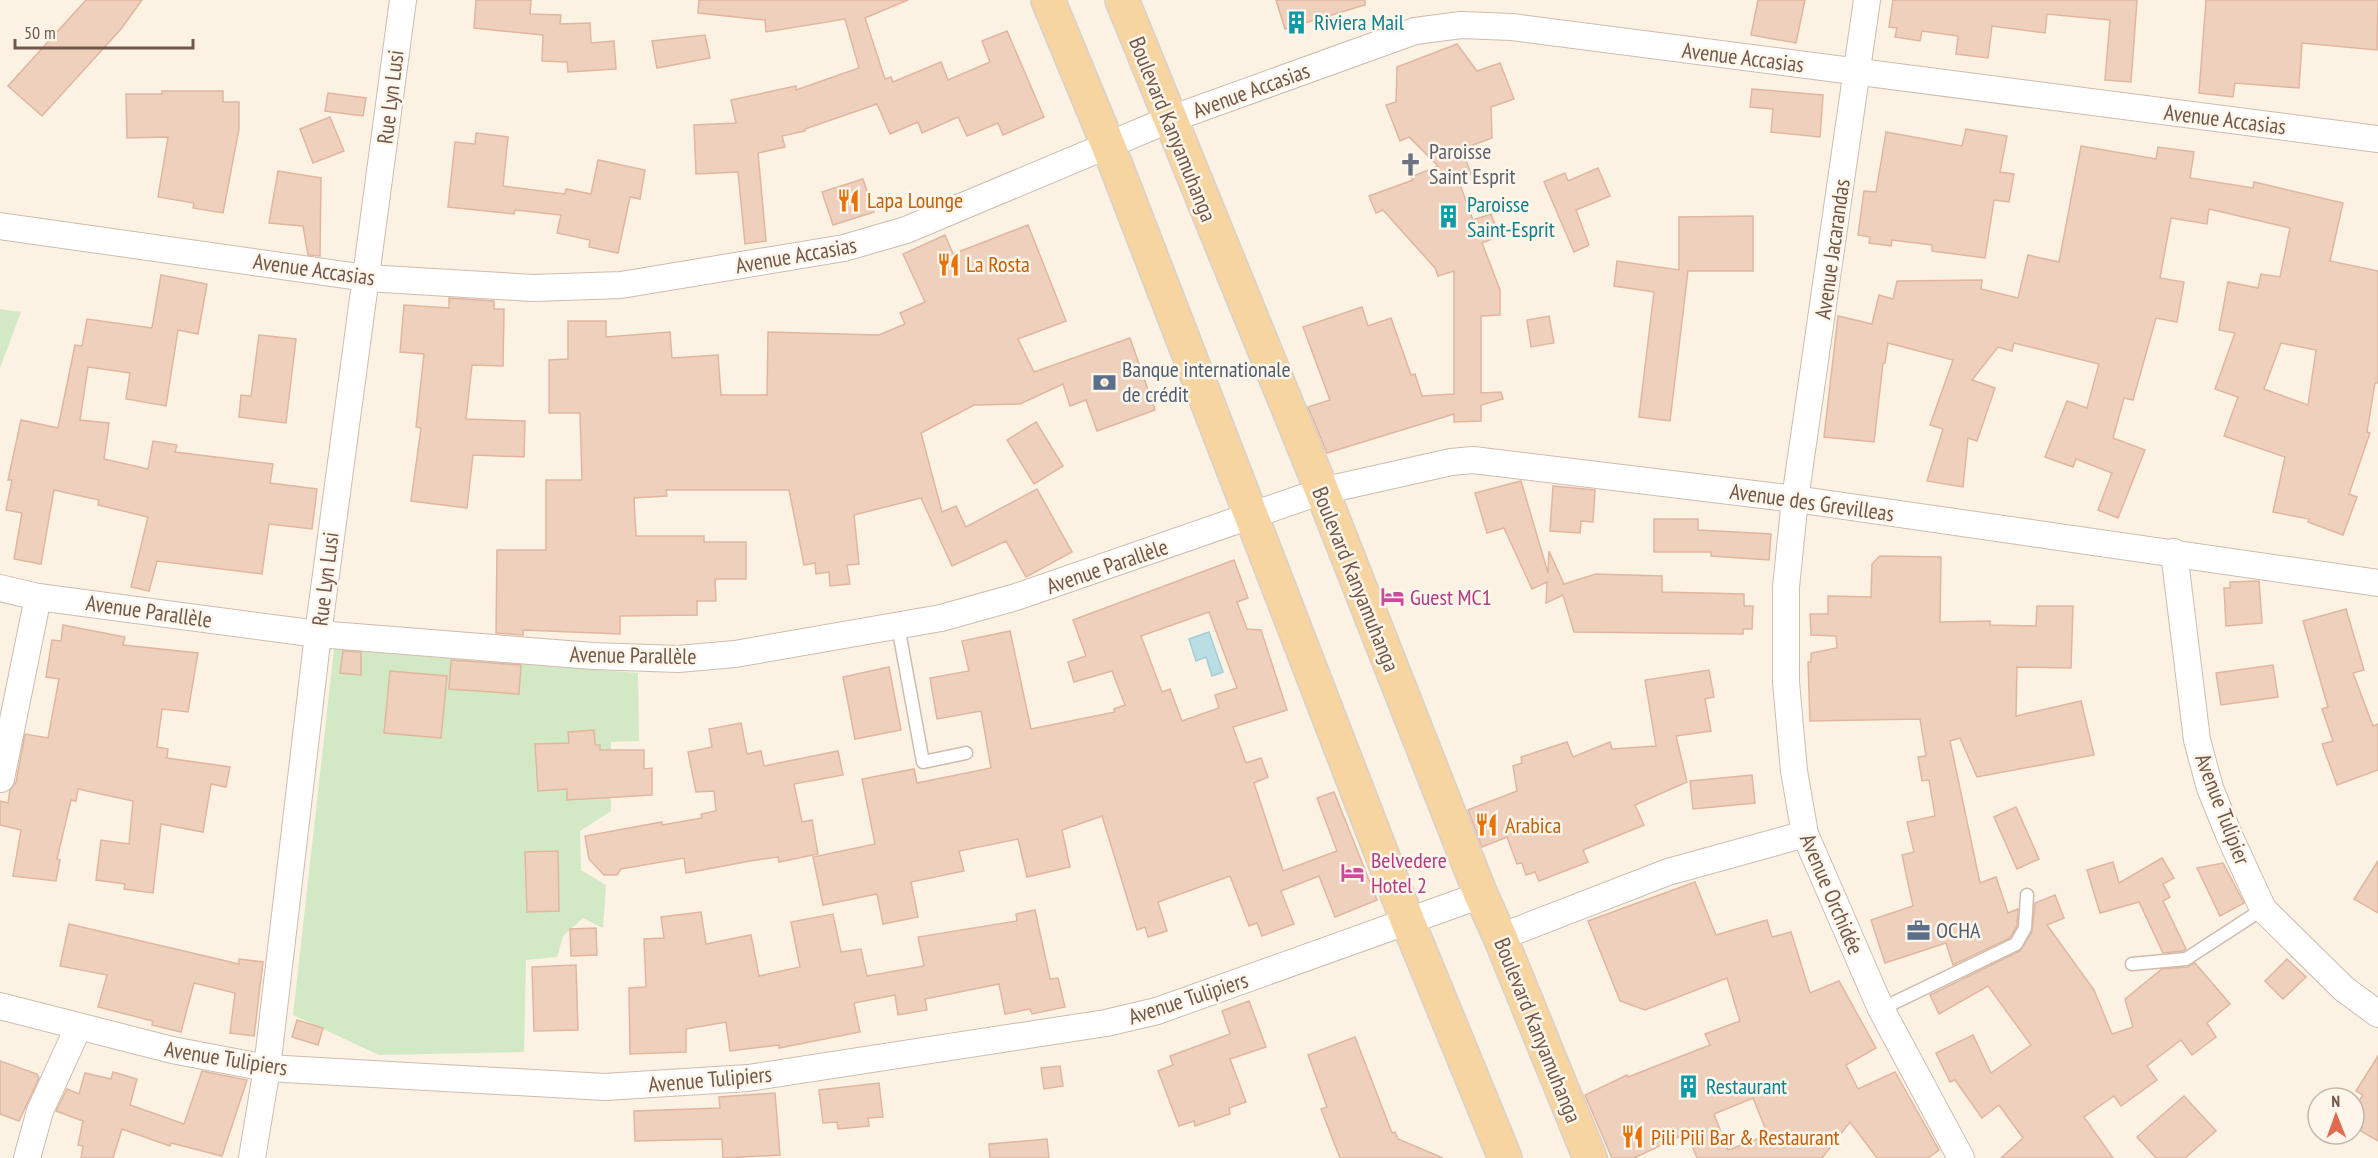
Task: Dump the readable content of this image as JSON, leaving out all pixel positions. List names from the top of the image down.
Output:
{
  "streets": {
    "main road": ["Boulevard Kanyamuhanga"],
    "street": [
      "Avenue Accasias",
      "Rue Lyn Lusi",
      "Avenue Jacarandas",
      "Avenue des Grevilleas",
      "Avenue Parallèle",
      "Avenue Tulipier",
      "Avenue Orchidée",
      "Avenue Tulipiers"
    ]
  },
  "crossings": [
    ["Avenue Accasias", "Rue Lyn Lusi"],
    ["Avenue Accasias", "Boulevard Kanyamuhanga"],
    ["Avenue Accasias", "Avenue Jacarandas"],
    ["Rue Lyn Lusi", "Avenue Parallèle"],
    ["Rue Lyn Lusi", "Avenue Tulipiers"],
    ["Boulevard Kanyamuhanga", "Avenue des Grevilleas"],
    ["Boulevard Kanyamuhanga", "Avenue Tulipiers"],
    ["Avenue Jacarandas", "Avenue des Grevilleas"],
    ["Avenue Jacarandas", "Avenue Orchidée"],
    ["Avenue des Grevilleas", "Avenue Parallèle"],
    ["Avenue des Grevilleas", "Avenue Tulipier"],
    ["Avenue des Grevilleas", "Avenue Orchidée"]
  ],
  "places": {
    "building": ["Riviera Mail", "Paroisse Saint-Esprit", "Restaurant"],
    "church": ["Paroisse Saint Esprit"],
    "restaurant": [
      "Lapa Lounge",
      "La Rosta",
      "Arabica",
      "Pili Pili Bar & Restaurant"
    ],
    "bank": ["Banque internationale de crédit"],
    "hotel": ["Guest MC1", "Belvedere Hotel 2"],
    "office": ["OCHA"]
  },
  "scale_bar": "50 m",
  "north": "top"
}
